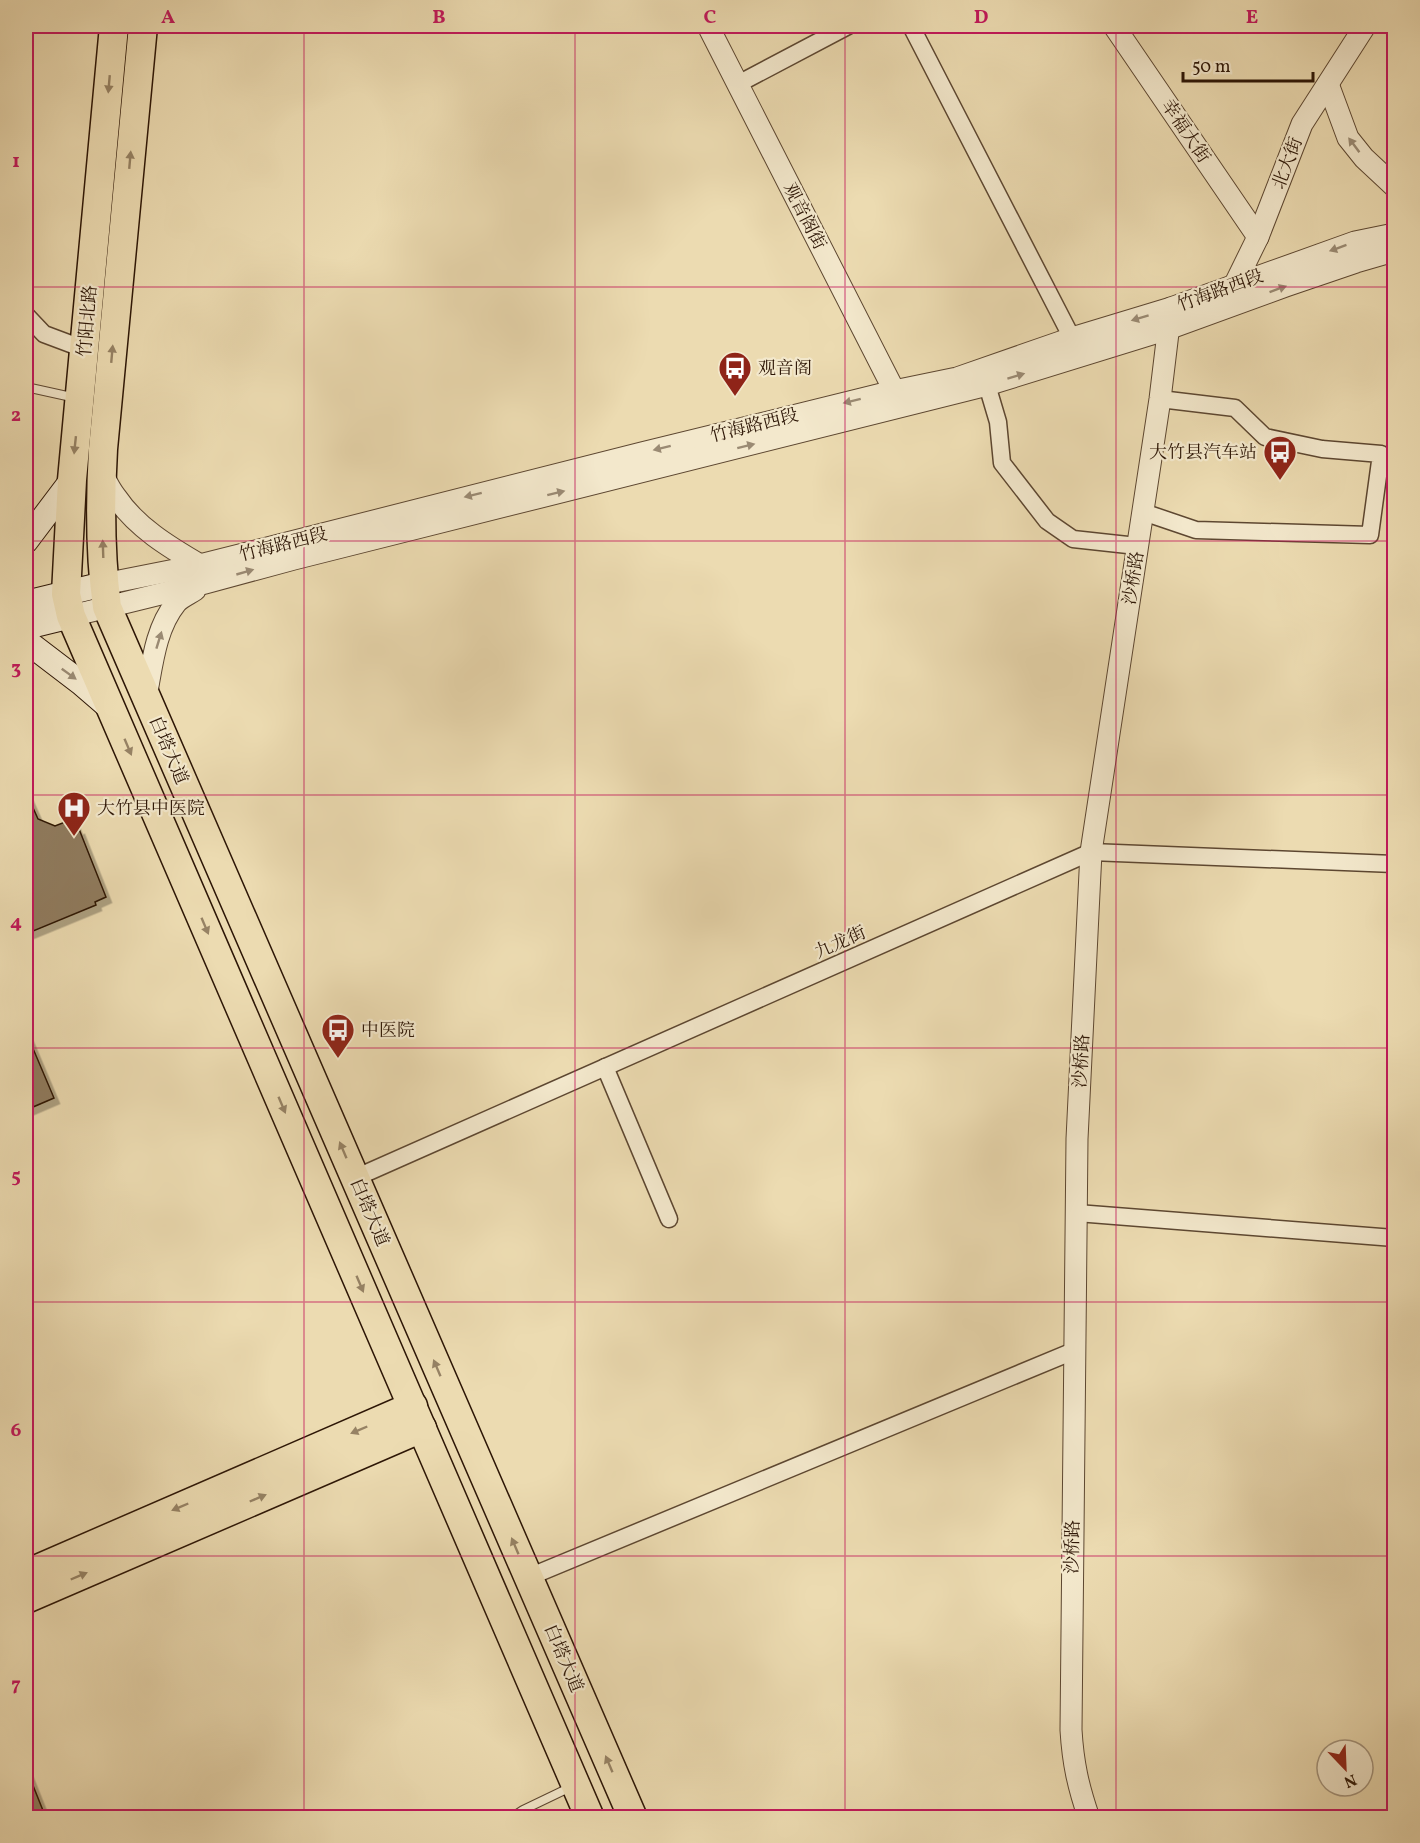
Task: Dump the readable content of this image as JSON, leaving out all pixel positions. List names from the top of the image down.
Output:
{
  "streets": {
    "highway": ["竹阳北路", "白塔大道"],
    "street": [
      "幸福大街",
      "北大街",
      "观音阁街",
      "竹海路西段",
      "沙桥路",
      "九龙街"
    ]
  },
  "crossings": [
    ["幸福大街", "北大街"],
    ["北大街", "竹海路西段"],
    ["观音阁街", "竹海路西段"],
    ["竹海路西段", "竹阳北路"],
    ["竹海路西段", "沙桥路"],
    ["竹海路西段", "白塔大道"],
    ["竹阳北路", "白塔大道"],
    ["沙桥路", "九龙街"],
    ["白塔大道", "九龙街"]
  ],
  "places": {
    "bus stop": ["观音阁", "大竹县汽车站", "中医院"],
    "hospital": ["大竹县中医院"]
  },
  "scale_bar": "50 m",
  "north": "bottom right",
  "grid": {
    "columns": [
      "A",
      "B",
      "C",
      "D",
      "E"
    ],
    "rows": [
      "1",
      "2",
      "3",
      "4",
      "5",
      "6",
      "7"
    ]
  }
}
